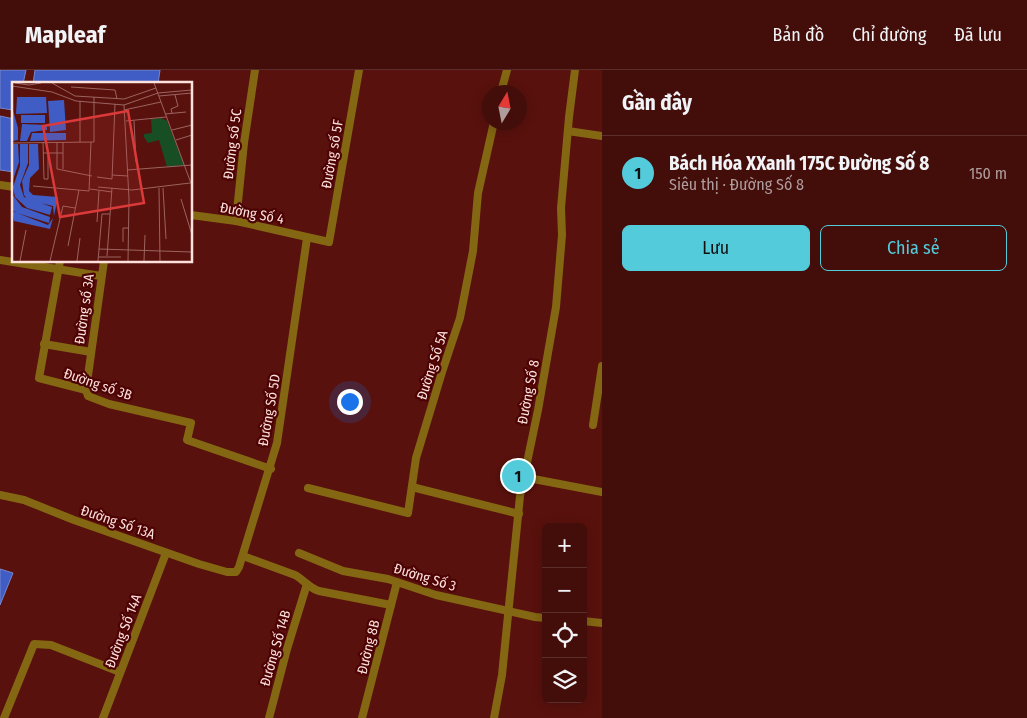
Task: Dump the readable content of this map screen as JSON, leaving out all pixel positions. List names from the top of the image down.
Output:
{
  "streets": {
    "street": [
      "Đường số 5C",
      "Đường số 5F",
      "Đường Số 4",
      "Đường số 3A",
      "Đường Số 5A",
      "Đường số 3B",
      "Đường Số 8",
      "Đường Số 5D",
      "Đường Số 13A",
      "Đường Số 3",
      "Đường Số 14A",
      "Đường 8B",
      "Đường Số 14B"
    ]
  },
  "crossings": [
    ["Đường số 5C", "Đường Số 4"],
    ["Đường số 5F", "Đường Số 4"],
    ["Đường số 5F", "Đường Số 5D"],
    ["Đường Số 4", "Đường Số 5D"],
    ["Đường số 3A", "Đường số 3B"],
    ["Đường số 3B", "Đường Số 5D"],
    ["Đường Số 8", "Đường Số 3"],
    ["Đường Số 5D", "Đường Số 13A"],
    ["Đường Số 13A", "Đường Số 14A"],
    ["Đường Số 3", "Đường 8B"]
  ],
  "north": "top",
  "page": {
    "header": "Mapleaf",
    "nav": ["Bản đồ", "Chỉ đường", "Đã lưu"],
    "heading": "Gần đây",
    "list": [
      {
        "mark": "1",
        "name": "Bách Hóa XXanh 175C Đường Số 8",
        "note": "Siêu thị · Đường Số 8",
        "value": "150 m"
      }
    ],
    "buttons": ["Lưu", "Chia sẻ"],
    "pins": "1",
    "map_buttons": ["+", "−"]
  }
}
